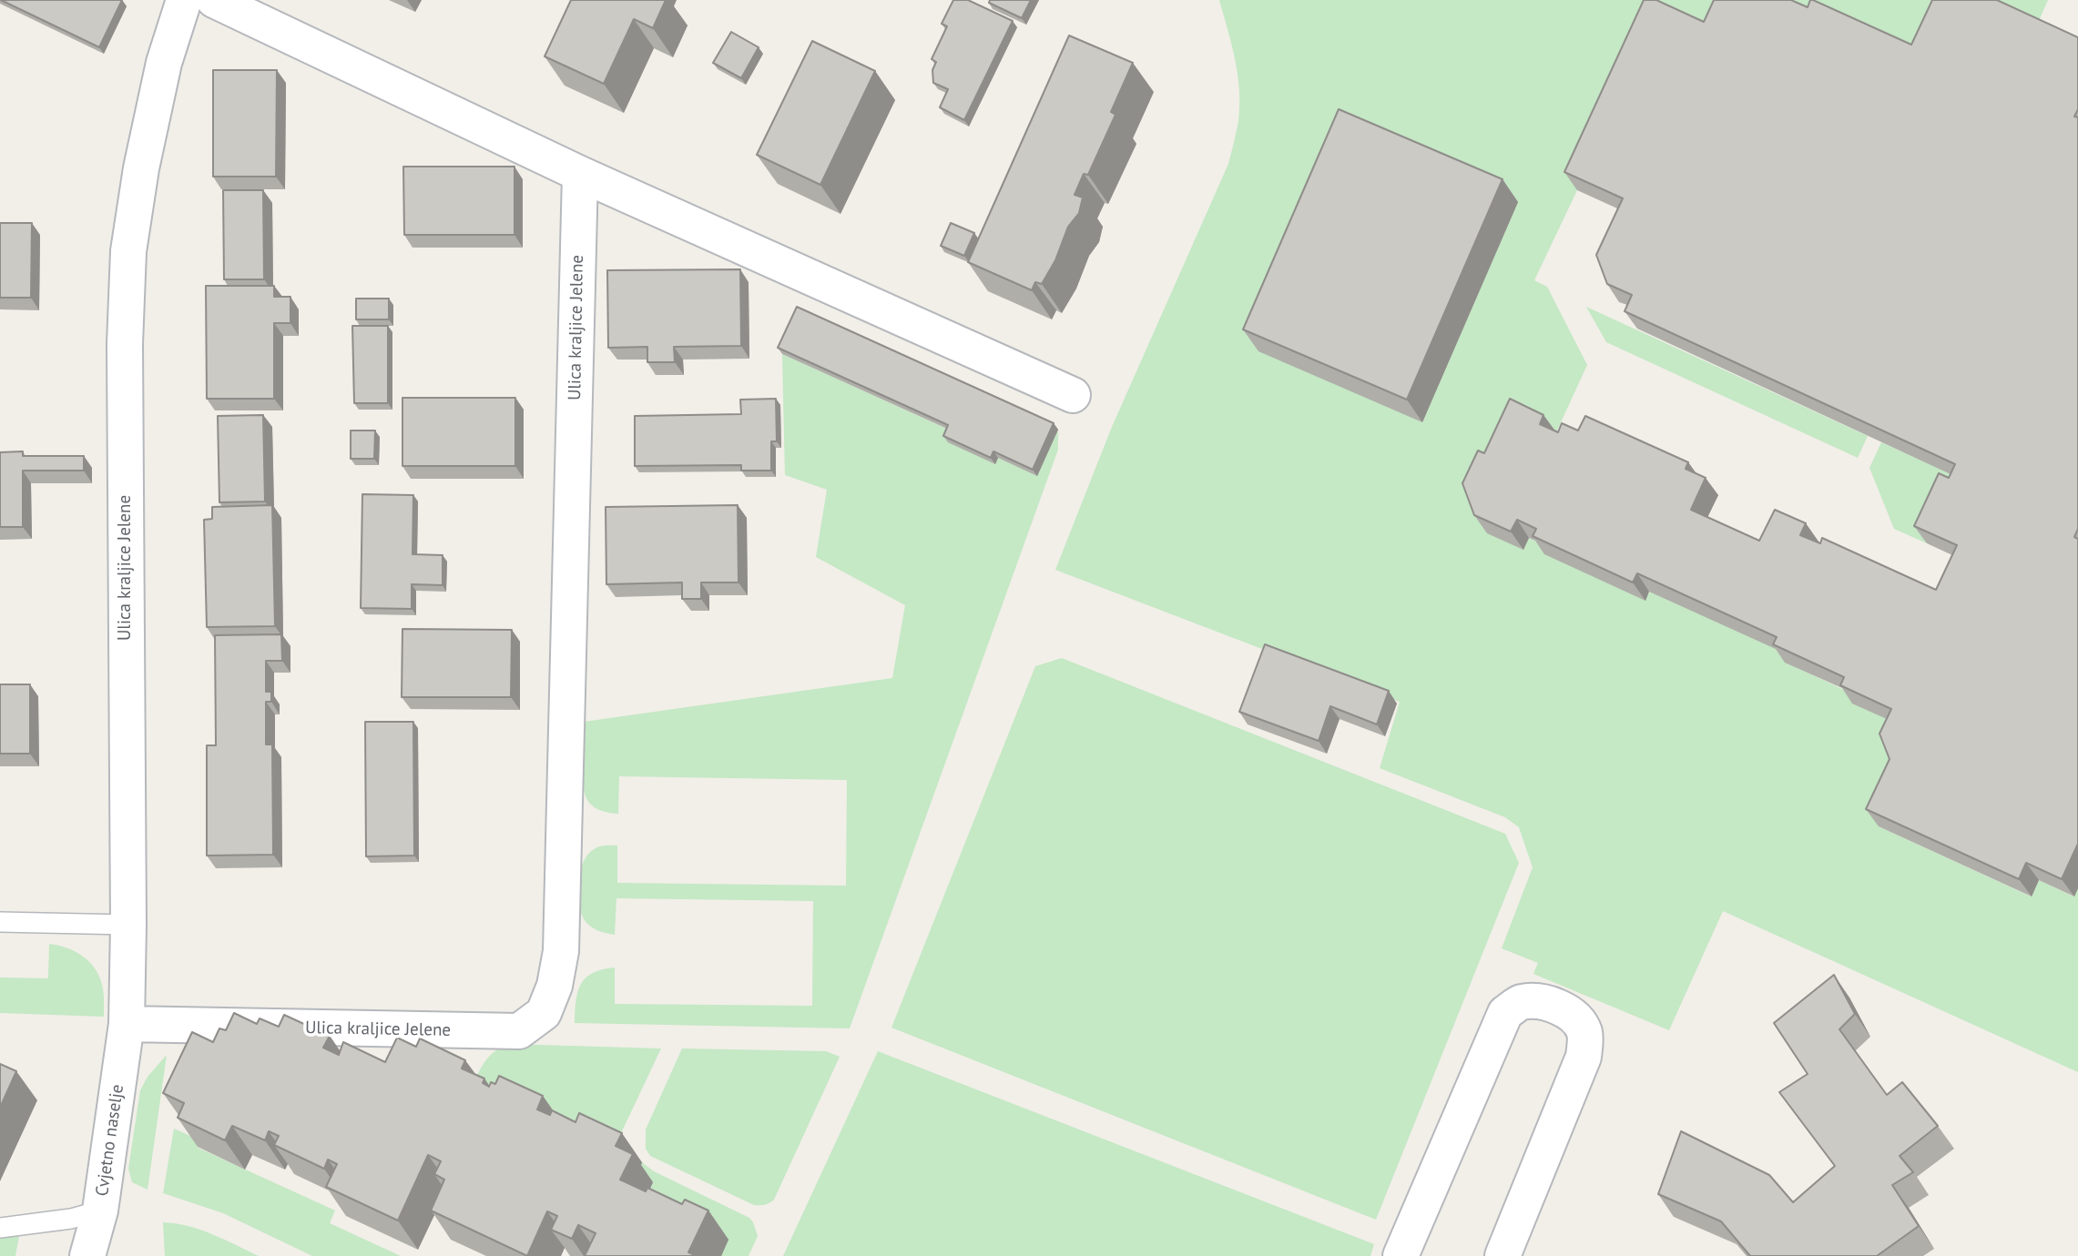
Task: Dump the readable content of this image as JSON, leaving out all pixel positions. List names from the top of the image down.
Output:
{
  "streets": {
    "street": ["Ulica kraljice Jelene", "Cvjetno naselje"]
  },
  "crossings": [
    ["Ulica kraljice Jelene", "Cvjetno naselje"]
  ]
}
